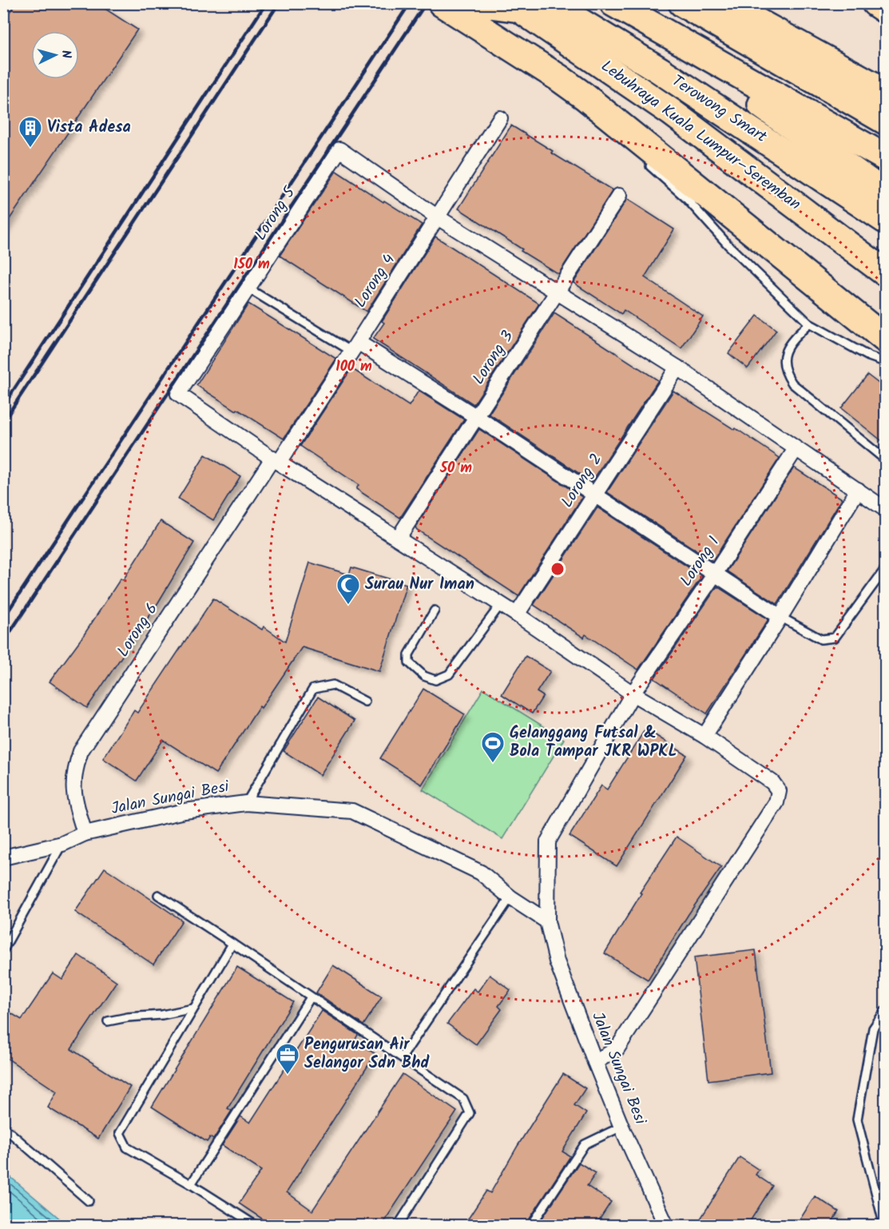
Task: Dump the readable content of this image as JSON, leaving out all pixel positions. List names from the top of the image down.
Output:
{
  "streets": {
    "highway": ["Terowong Smart", "Lebuhraya Kuala Lumpur–Seremban"],
    "street": [
      "Lorong 5",
      "Lorong 4",
      "Lorong 3",
      "Lorong 2",
      "Lorong 1",
      "Lorong 6",
      "Jalan Sungai Besi"
    ]
  },
  "crossings": [
    ["Lorong 5", "Lorong 4"],
    ["Lorong 5", "Lorong 6"],
    ["Lorong 4", "Lorong 6"],
    ["Lorong 1", "Jalan Sungai Besi"],
    ["Lorong 6", "Jalan Sungai Besi"]
  ],
  "places": {
    "building": ["Vista Adesa"],
    "mosque": ["Surau Nur Iman"],
    "sports": ["Gelanggang Futsal & Bola Tampar JKR WPKL"],
    "office": ["Pengurusan Air Selangor Sdn Bhd"]
  },
  "north": "right",
  "rings": ["150 m", "100 m", "50 m"]
}
